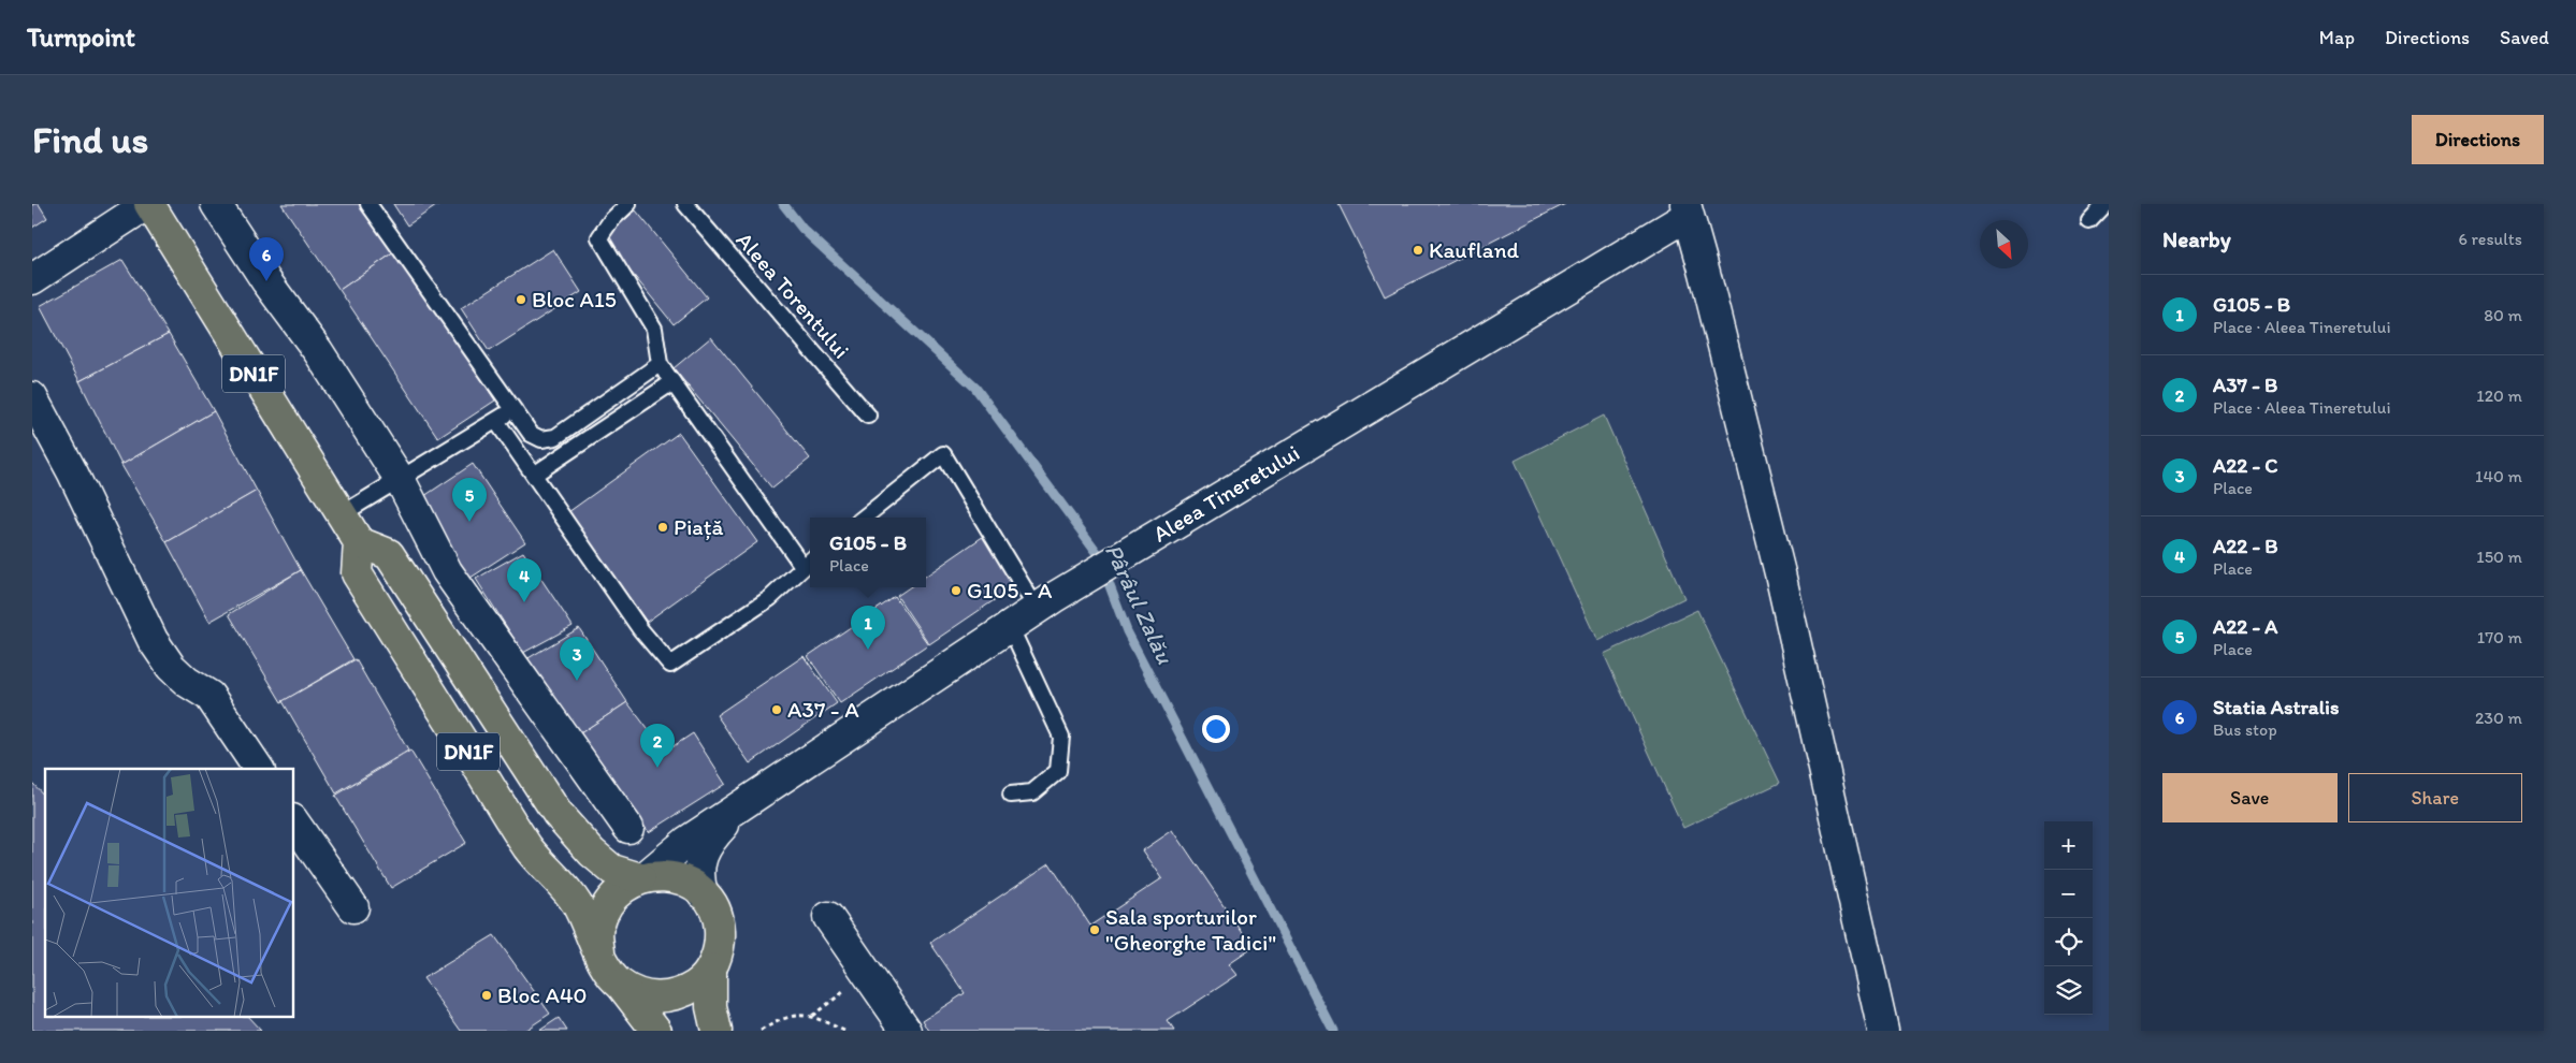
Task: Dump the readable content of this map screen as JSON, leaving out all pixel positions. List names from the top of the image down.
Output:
{
  "streets": {
    "main road": ["DN1F"],
    "street": ["Aleea Tineretului"],
    "lane": ["Aleea Torentului"]
  },
  "crossings": [
    ["DN1F", "Aleea Tineretului"]
  ],
  "water": ["Pârâul Zalău"],
  "places": [
    "Kaufland",
    "Bloc A15",
    "Piață",
    "G105 - A",
    "A37 - A",
    "Sala sporturilor \"Gheorghe Tadici\"",
    "Bloc A40"
  ],
  "north": "bottom right",
  "page": {
    "header": "Turnpoint",
    "nav": ["Map", "Directions", "Saved"],
    "buttons": [
      "Directions",
      ["Save", "Share"]
    ],
    "title": "Find us",
    "heading": ["Nearby", "6 results"],
    "pins": [
      "6",
      "5",
      "4",
      "1",
      "3",
      "2"
    ],
    "list": [
      {
        "mark": "1",
        "name": "G105 - B",
        "note": "Place · Aleea Tineretului",
        "value": "80 m"
      },
      {
        "mark": "2",
        "name": "A37 - B",
        "note": "Place · Aleea Tineretului",
        "value": "120 m"
      },
      {
        "mark": "3",
        "name": "A22 - C",
        "note": "Place",
        "value": "140 m"
      },
      {
        "mark": "4",
        "name": "A22 - B",
        "note": "Place",
        "value": "150 m"
      },
      {
        "mark": "5",
        "name": "A22 - A",
        "note": "Place",
        "value": "170 m"
      },
      {
        "mark": "6",
        "name": "Statia Astralis",
        "note": "Bus stop",
        "value": "230 m"
      }
    ],
    "popup": ["G105 - B", "Place"],
    "map_buttons": ["+", "−"]
  }
}
